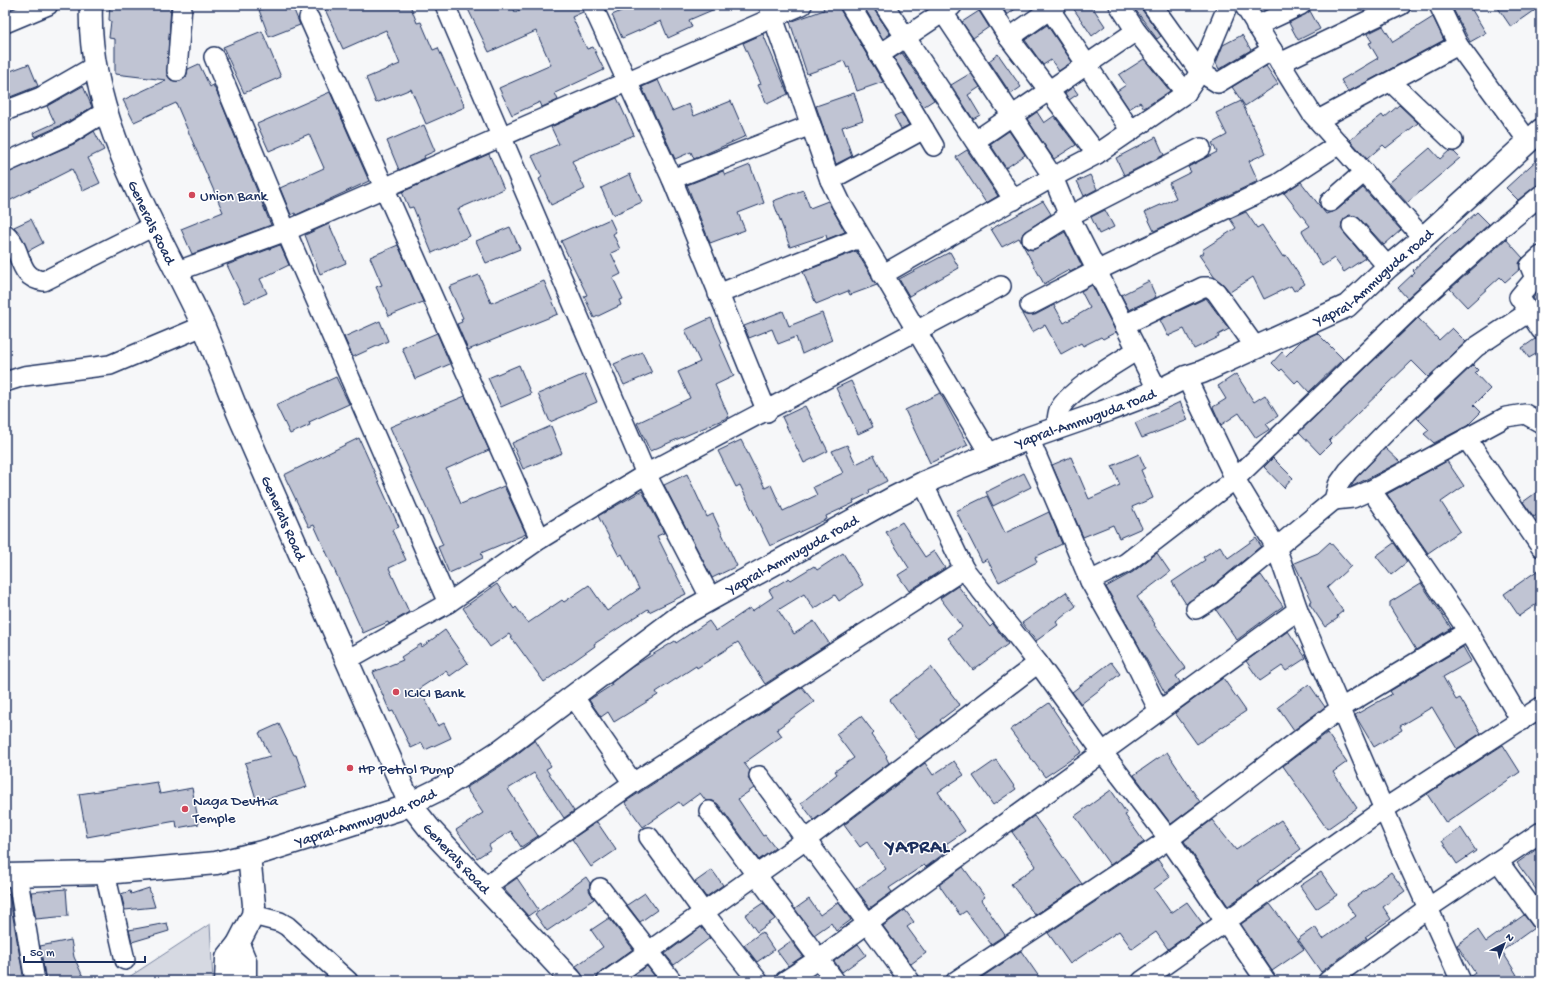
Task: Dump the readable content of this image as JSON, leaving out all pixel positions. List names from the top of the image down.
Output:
{
  "streets": {
    "main road": ["Generals Road", "Yapral-Ammuguda road"]
  },
  "crossings": [
    ["Generals Road", "Yapral-Ammuguda road"]
  ],
  "districts": ["YAPRAL"],
  "places": [
    "Union Bank",
    "ICICI Bank",
    "HP Petrol Pump",
    "Naga Devtha Temple"
  ],
  "scale_bar": "50 m",
  "north": "top right"
}
